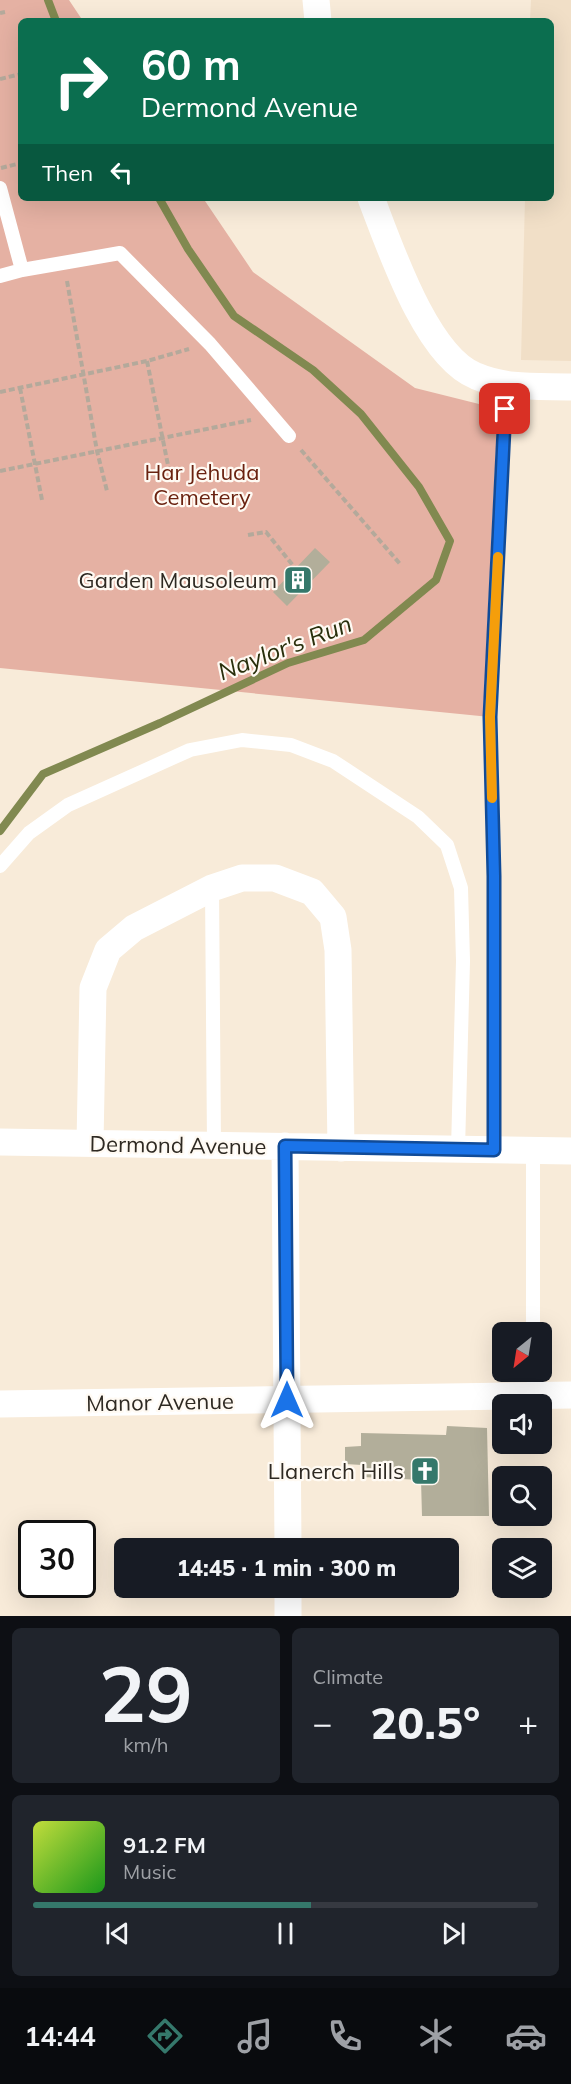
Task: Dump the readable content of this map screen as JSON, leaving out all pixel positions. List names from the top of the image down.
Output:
{
  "streets": {
    "street": ["Dermond Avenue", "Manor Avenue"]
  },
  "water": ["Naylor's Run"],
  "parks": ["Har Jehuda Cemetery"],
  "places": {
    "building": ["Garden Mausoleum"],
    "church": ["Llanerch Hills"]
  },
  "north": "bottom left",
  "page": {
    "turn": ["60 m", "Dermond Avenue"],
    "then": "Then",
    "limit": "30",
    "trip": "14:45 · 1 min · 300 m",
    "tile": [
      ["29", "km/h"],
      "Climate"
    ],
    "heat": ["−", "20.5°", "+"],
    "song": ["91.2 FM", "Music"],
    "tabs": "14:44"
  }
}
